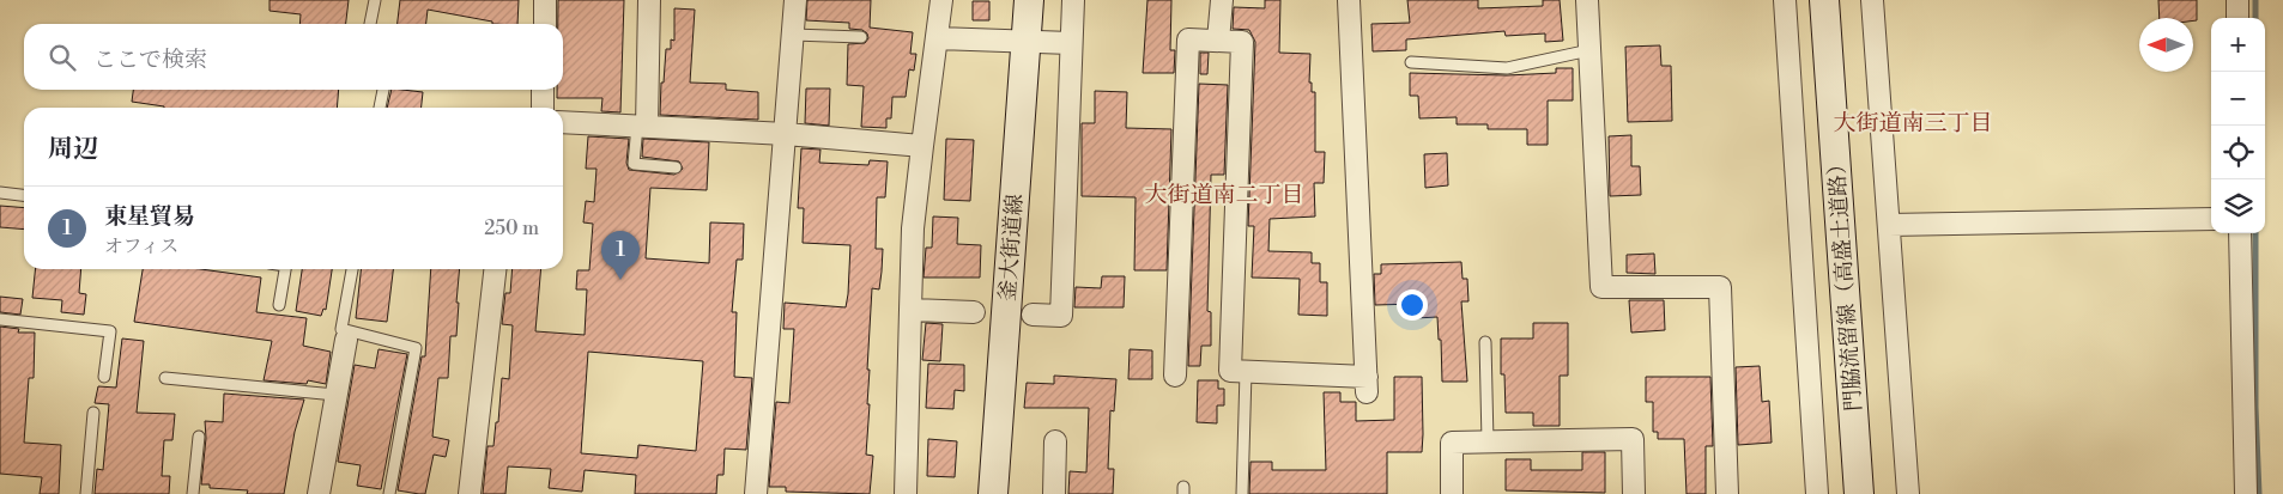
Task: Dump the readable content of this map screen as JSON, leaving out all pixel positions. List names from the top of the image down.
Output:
{
  "streets": {
    "street": ["釜大街道線", "門脇流留線（高盛土道路）"]
  },
  "districts": ["大街道南三丁目", "大街道南二丁目"],
  "north": "left",
  "page": {
    "map_buttons": ["+", "−"],
    "search": "ここで検索",
    "heading": "周辺",
    "list": [
      {
        "mark": "1",
        "name": "東星貿易",
        "note": "オフィス",
        "value": "250 m"
      }
    ],
    "pins": "1"
  }
}
